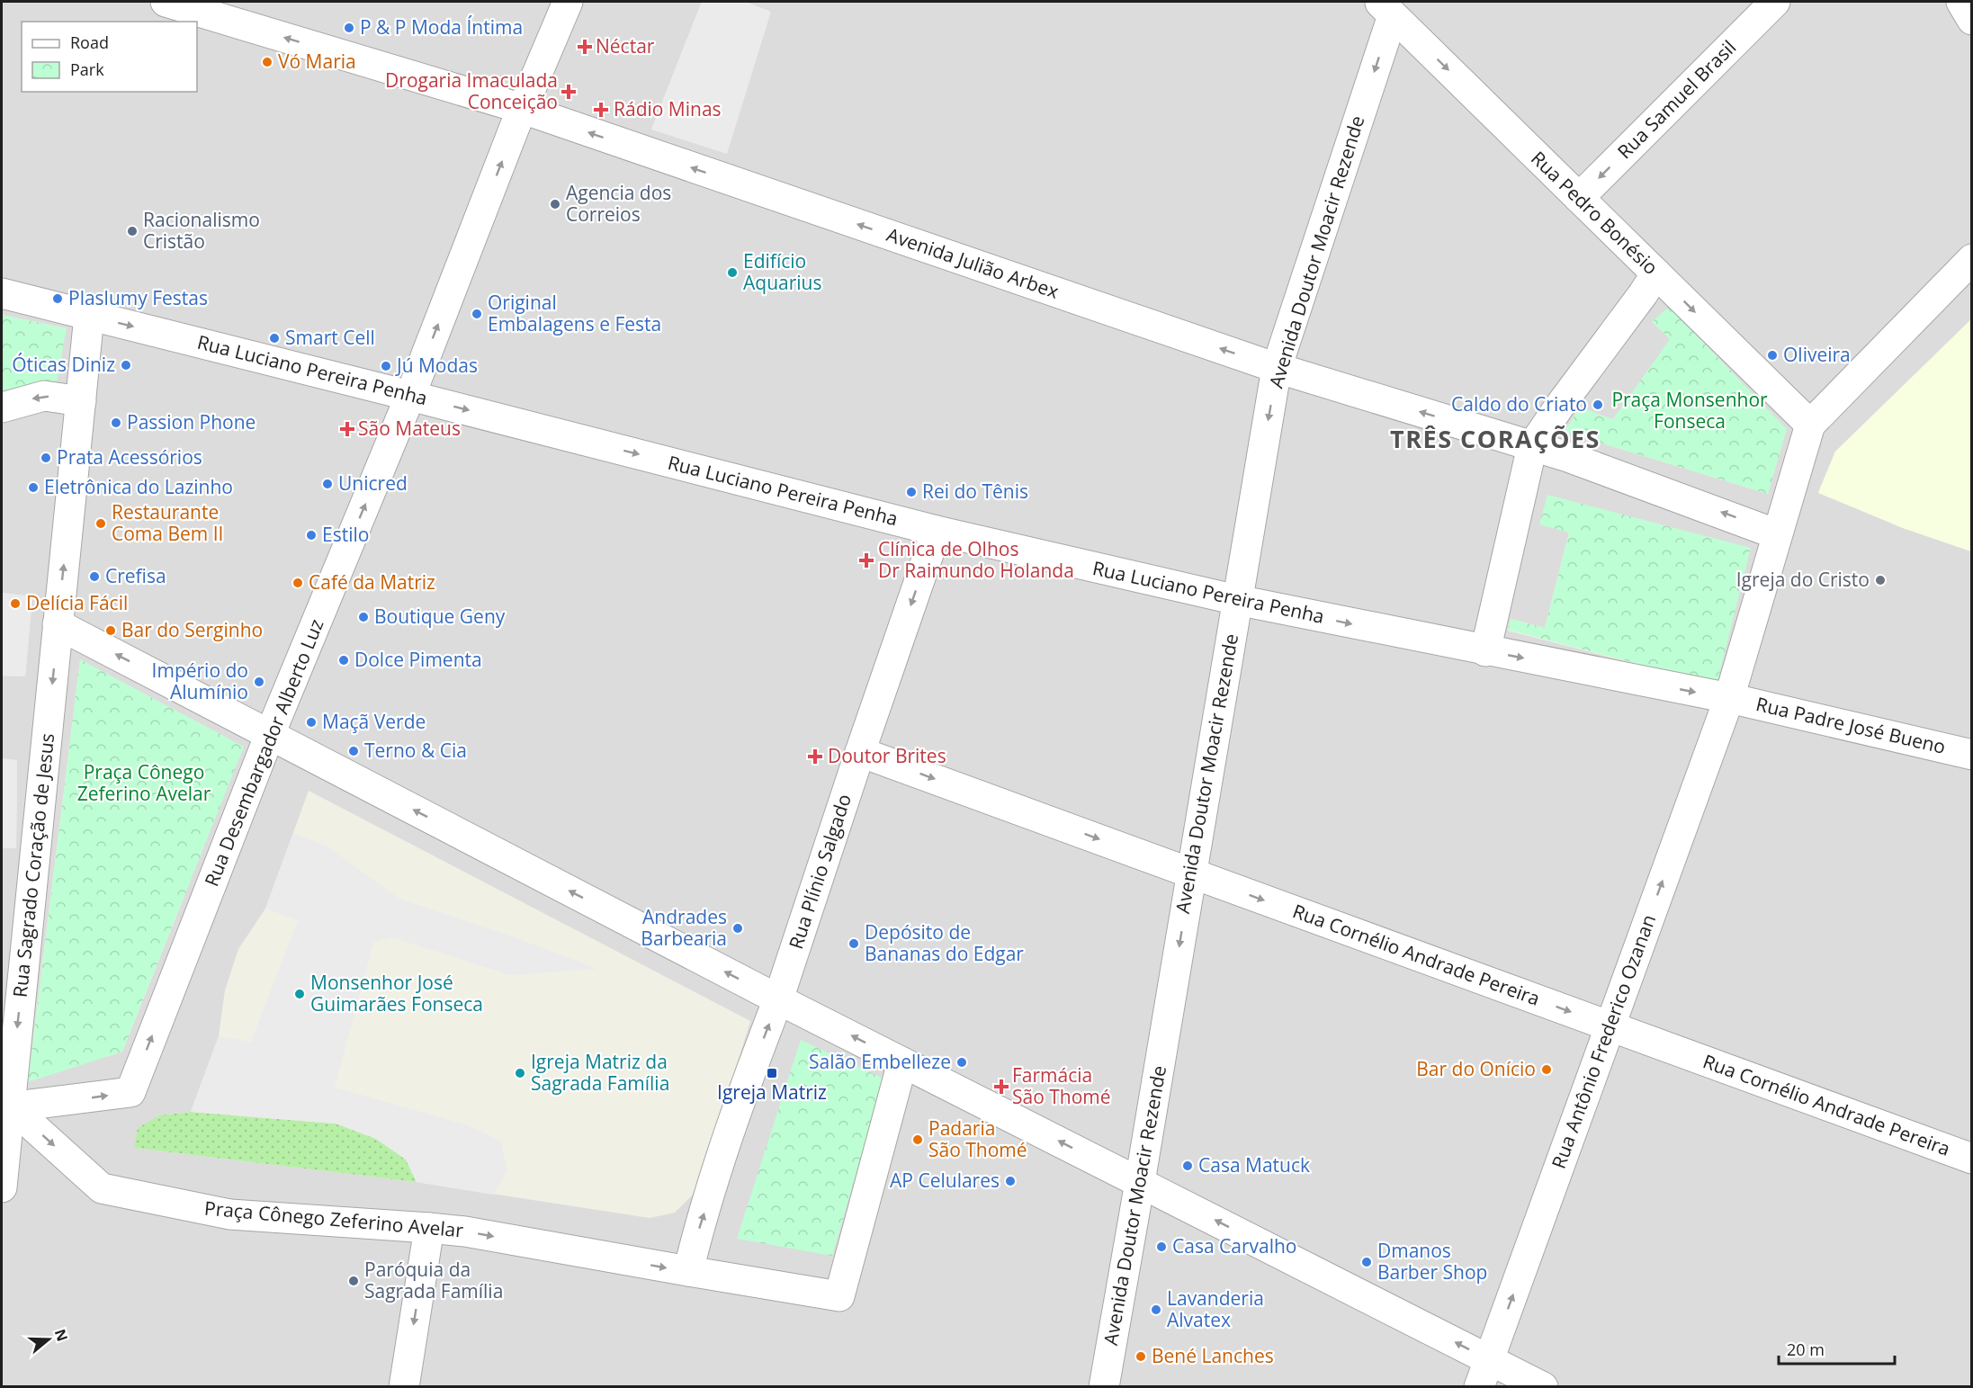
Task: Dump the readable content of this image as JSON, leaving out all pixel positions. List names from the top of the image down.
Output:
{
  "streets": {
    "street": [
      "Rua Samuel Brasil",
      "Rua Pedro Bonésio",
      "Avenida Doutor Moacir Rezende",
      "Avenida Julião Arbex",
      "Rua Luciano Pereira Penha",
      "Rua Padre José Bueno",
      "Rua Desembargador Alberto Luz",
      "Rua Sagrado Coração de Jesus",
      "Rua Plínio Salgado",
      "Rua Cornélio Andrade Pereira",
      "Rua Antônio Frederico Ozanan",
      "Praça Cônego Zeferino Avelar"
    ]
  },
  "crossings": [
    ["Rua Samuel Brasil", "Rua Pedro Bonésio"],
    ["Rua Pedro Bonésio", "Avenida Doutor Moacir Rezende"],
    ["Rua Pedro Bonésio", "Rua Antônio Frederico Ozanan"],
    ["Avenida Doutor Moacir Rezende", "Avenida Julião Arbex"],
    ["Avenida Doutor Moacir Rezende", "Rua Luciano Pereira Penha"],
    ["Avenida Doutor Moacir Rezende", "Rua Cornélio Andrade Pereira"],
    ["Avenida Julião Arbex", "Rua Desembargador Alberto Luz"],
    ["Avenida Julião Arbex", "Rua Antônio Frederico Ozanan"],
    ["Rua Luciano Pereira Penha", "Rua Padre José Bueno"],
    ["Rua Luciano Pereira Penha", "Rua Desembargador Alberto Luz"],
    ["Rua Luciano Pereira Penha", "Rua Sagrado Coração de Jesus"],
    ["Rua Luciano Pereira Penha", "Rua Plínio Salgado"],
    ["Rua Luciano Pereira Penha", "Rua Antônio Frederico Ozanan"],
    ["Rua Padre José Bueno", "Rua Antônio Frederico Ozanan"],
    ["Rua Desembargador Alberto Luz", "Rua Sagrado Coração de Jesus"],
    ["Rua Desembargador Alberto Luz", "Praça Cônego Zeferino Avelar"],
    ["Rua Sagrado Coração de Jesus", "Praça Cônego Zeferino Avelar"],
    ["Rua Plínio Salgado", "Rua Cornélio Andrade Pereira"],
    ["Rua Cornélio Andrade Pereira", "Rua Antônio Frederico Ozanan"]
  ],
  "one_way": [
    "Rua Samuel Brasil",
    "Rua Pedro Bonésio",
    "Avenida Doutor Moacir Rezende",
    "Avenida Julião Arbex",
    "Rua Luciano Pereira Penha",
    "Rua Desembargador Alberto Luz",
    "Rua Plínio Salgado",
    "Rua Cornélio Andrade Pereira",
    "Rua Antônio Frederico Ozanan",
    "Praça Cônego Zeferino Avelar"
  ],
  "districts": ["TRÊS CORAÇÕES"],
  "parks": ["Praça Monsenhor Fonseca", "Praça Cônego Zeferino Avelar"],
  "places": {
    "other": [
      "P & P Moda Íntima",
      "Vó Maria",
      "Agencia dos Correios",
      "Racionalismo Cristão",
      "Edifício Aquarius",
      "Plaslumy Festas",
      "Original Embalagens e Festa",
      "Smart Cell",
      "Oliveira",
      "Óticas Diniz",
      "Jú Modas",
      "Caldo do Criato",
      "Passion Phone",
      "Prata Acessórios",
      "Unicred",
      "Eletrônica do Lazinho",
      "Rei do Tênis",
      "Restaurante Coma Bem II",
      "Estilo",
      "Crefisa",
      "Igreja do Cristo",
      "Café da Matriz",
      "Delícia Fácil",
      "Boutique Geny",
      "Bar do Serginho",
      "Dolce Pimenta",
      "Império do Alumínio",
      "Maçã Verde",
      "Terno & Cia",
      "Andrades Barbearia",
      "Depósito de Bananas do Edgar",
      "Monsenhor José Guimarães Fonseca",
      "Salão Embelleze",
      "Bar do Onício",
      "Igreja Matriz da Sagrada Família",
      "Padaria São Thomé",
      "Casa Matuck",
      "AP Celulares",
      "Casa Carvalho",
      "Dmanos Barber Shop",
      "Paróquia da Sagrada Família",
      "Lavanderia Alvatex",
      "Bené Lanches"
    ],
    "health": [
      "Néctar",
      "Drogaria Imaculada Conceição",
      "Rádio Minas",
      "São Mateus",
      "Clínica de Olhos Dr Raimundo Holanda",
      "Doutor Brites",
      "Farmácia São Thomé"
    ],
    "transit": ["Igreja Matriz"]
  },
  "legend": ["Road", "Park"],
  "scale_bar": "20 m",
  "north": "right"
}
